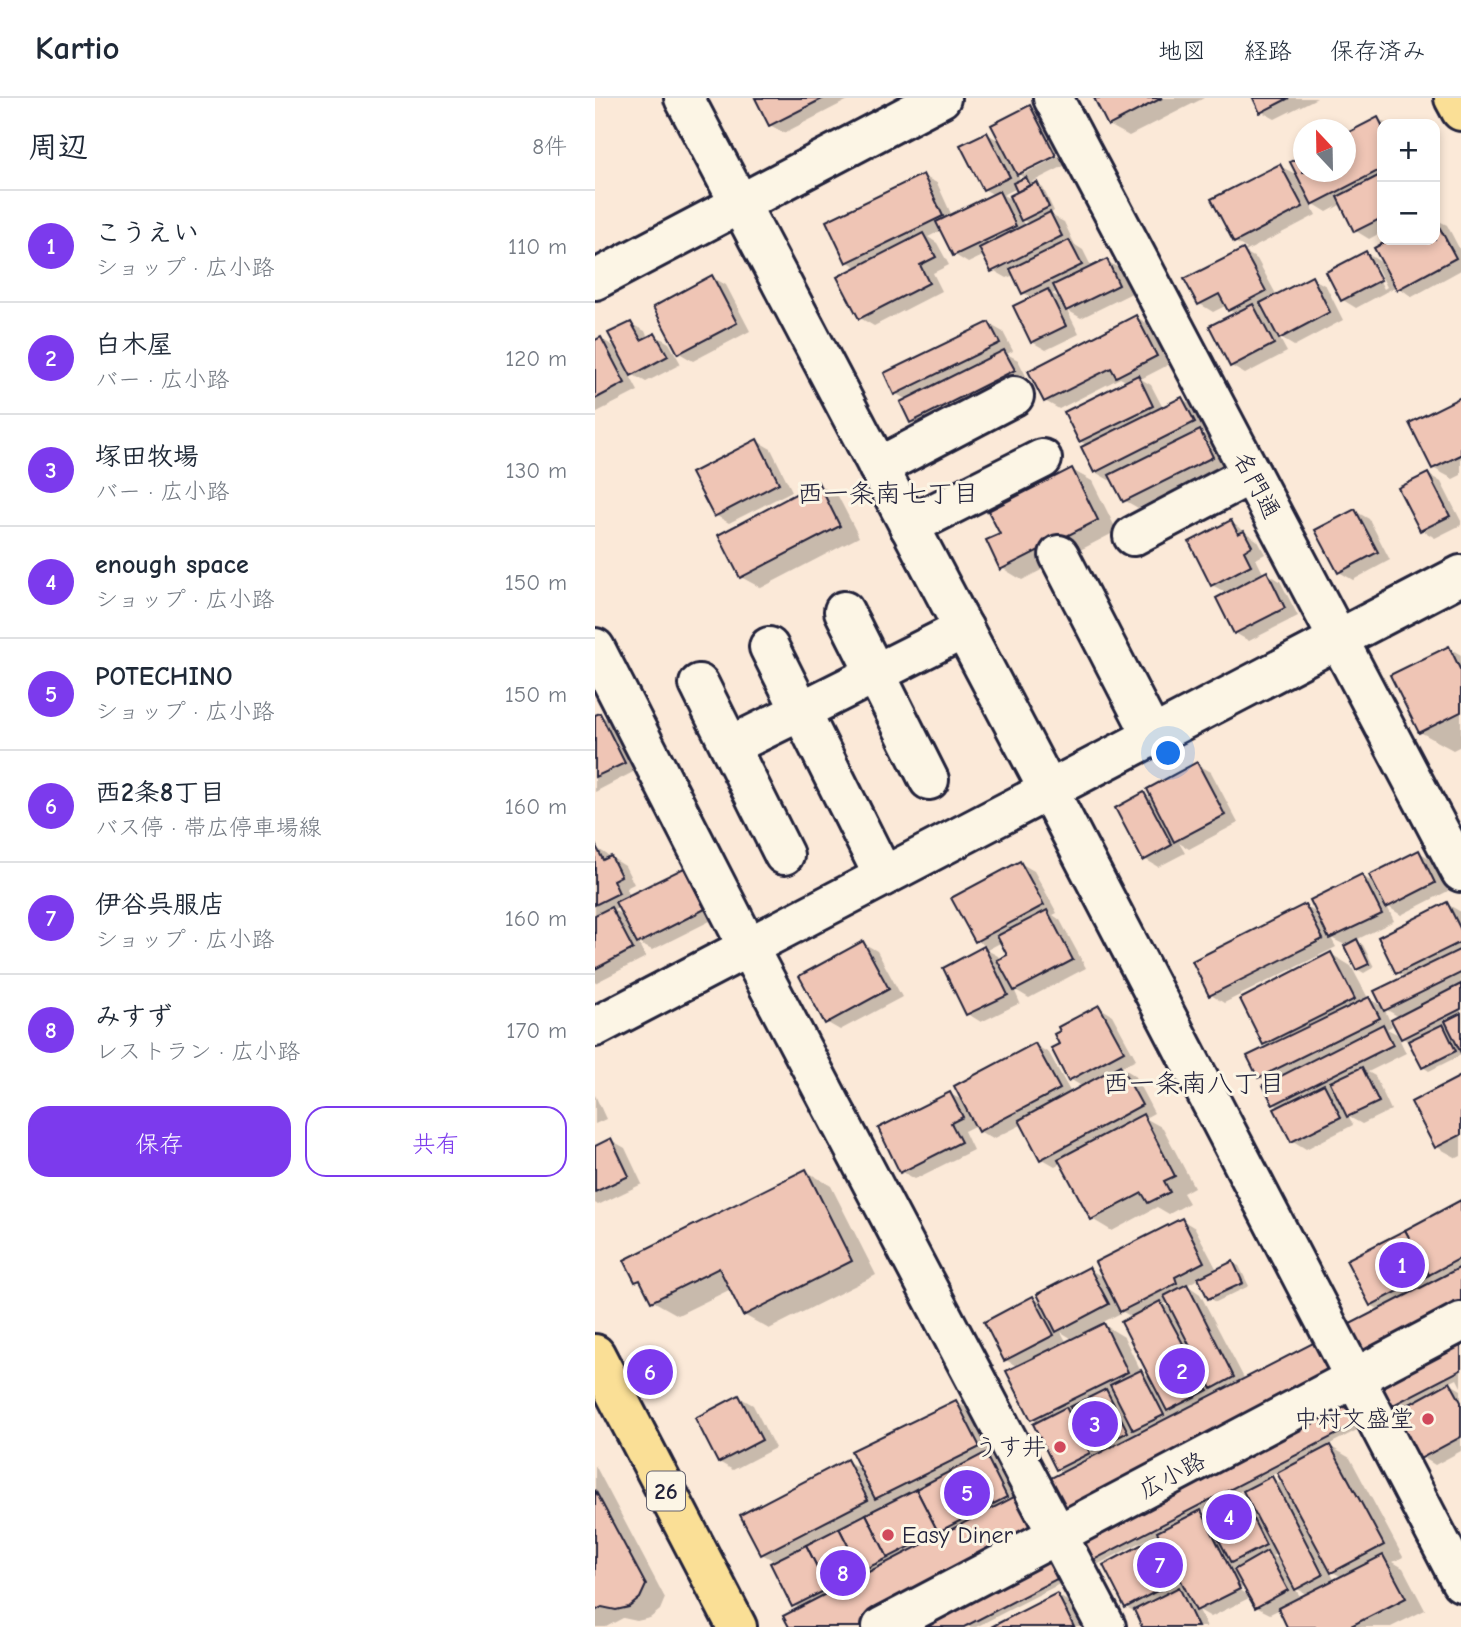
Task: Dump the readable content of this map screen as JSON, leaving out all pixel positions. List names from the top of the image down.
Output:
{
  "streets": {
    "main road": ["26"],
    "street": ["名門通", "広小路"]
  },
  "districts": ["西一条南七丁目", "西一条南八丁目"],
  "places": ["中村文盛堂", "うす井", "Easy Diner"],
  "north": "top",
  "page": {
    "header": "Kartio",
    "nav": ["地図", "経路", "保存済み"],
    "heading": ["周辺", "8件"],
    "map_buttons": ["+", "−"],
    "list": [
      {
        "mark": "1",
        "name": "こうえい",
        "note": "ショップ · 広小路",
        "value": "110 m"
      },
      {
        "mark": "2",
        "name": "白木屋",
        "note": "バー · 広小路",
        "value": "120 m"
      },
      {
        "mark": "3",
        "name": "塚田牧場",
        "note": "バー · 広小路",
        "value": "130 m"
      },
      {
        "mark": "4",
        "name": "enough space",
        "note": "ショップ · 広小路",
        "value": "150 m"
      },
      {
        "mark": "5",
        "name": "POTECHINO",
        "note": "ショップ · 広小路",
        "value": "150 m"
      },
      {
        "mark": "6",
        "name": "西2条8丁目",
        "note": "バス停 · 帯広停車場線",
        "value": "160 m"
      },
      {
        "mark": "7",
        "name": "伊谷呉服店",
        "note": "ショップ · 広小路",
        "value": "160 m"
      },
      {
        "mark": "8",
        "name": "みすず",
        "note": "レストラン · 広小路",
        "value": "170 m"
      }
    ],
    "buttons": ["保存", "共有"],
    "pins": [
      "1",
      "2",
      "6",
      "3",
      "5",
      "4",
      "7",
      "8"
    ]
  }
}
